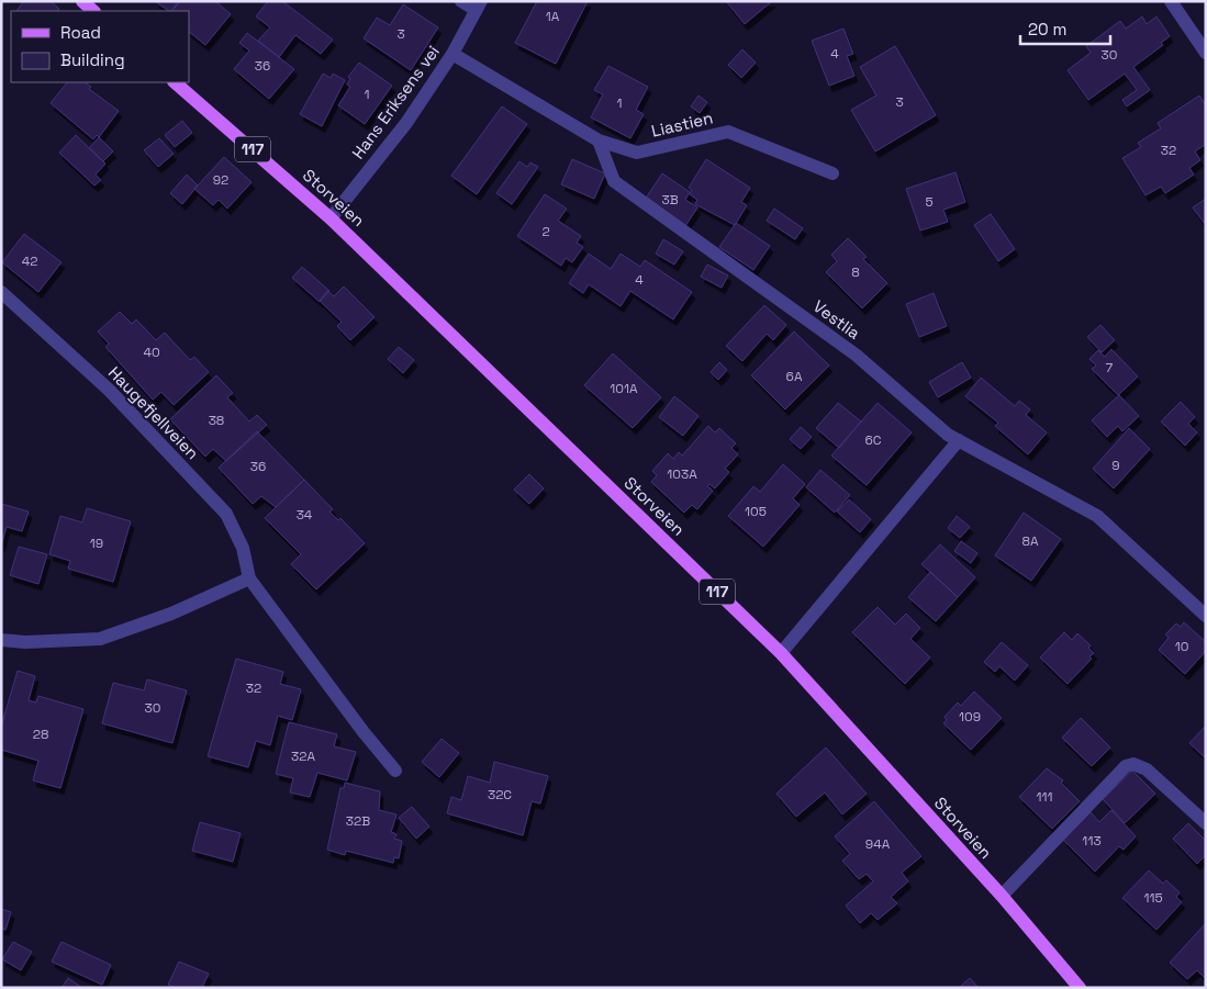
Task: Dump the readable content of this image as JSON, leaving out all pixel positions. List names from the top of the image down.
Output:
{
  "streets": {
    "main road": ["117", "Storveien"],
    "street": [
      "Hans Eriksens vei",
      "Liastien",
      "Vestlia",
      "Haugefjellveien"
    ]
  },
  "crossings": [
    ["Hans Eriksens vei", "Storveien"],
    ["Liastien", "Vestlia"]
  ],
  "house_numbers": [
    "1A",
    "3",
    "4",
    "30",
    "36",
    "1",
    "3",
    "1",
    "32",
    "92",
    "3B",
    "5",
    "2",
    "42",
    "8",
    "4",
    "40",
    "7",
    "6A",
    "101A",
    "38",
    "6C",
    "9",
    "36",
    "103A",
    "105",
    "34",
    "8A",
    "19",
    "10",
    "32",
    "30",
    "109",
    "28",
    "32A",
    "32C",
    "111",
    "32B",
    "113",
    "94A",
    "115"
  ],
  "legend": ["Road", "Building"],
  "scale_bar": "20 m"
}
